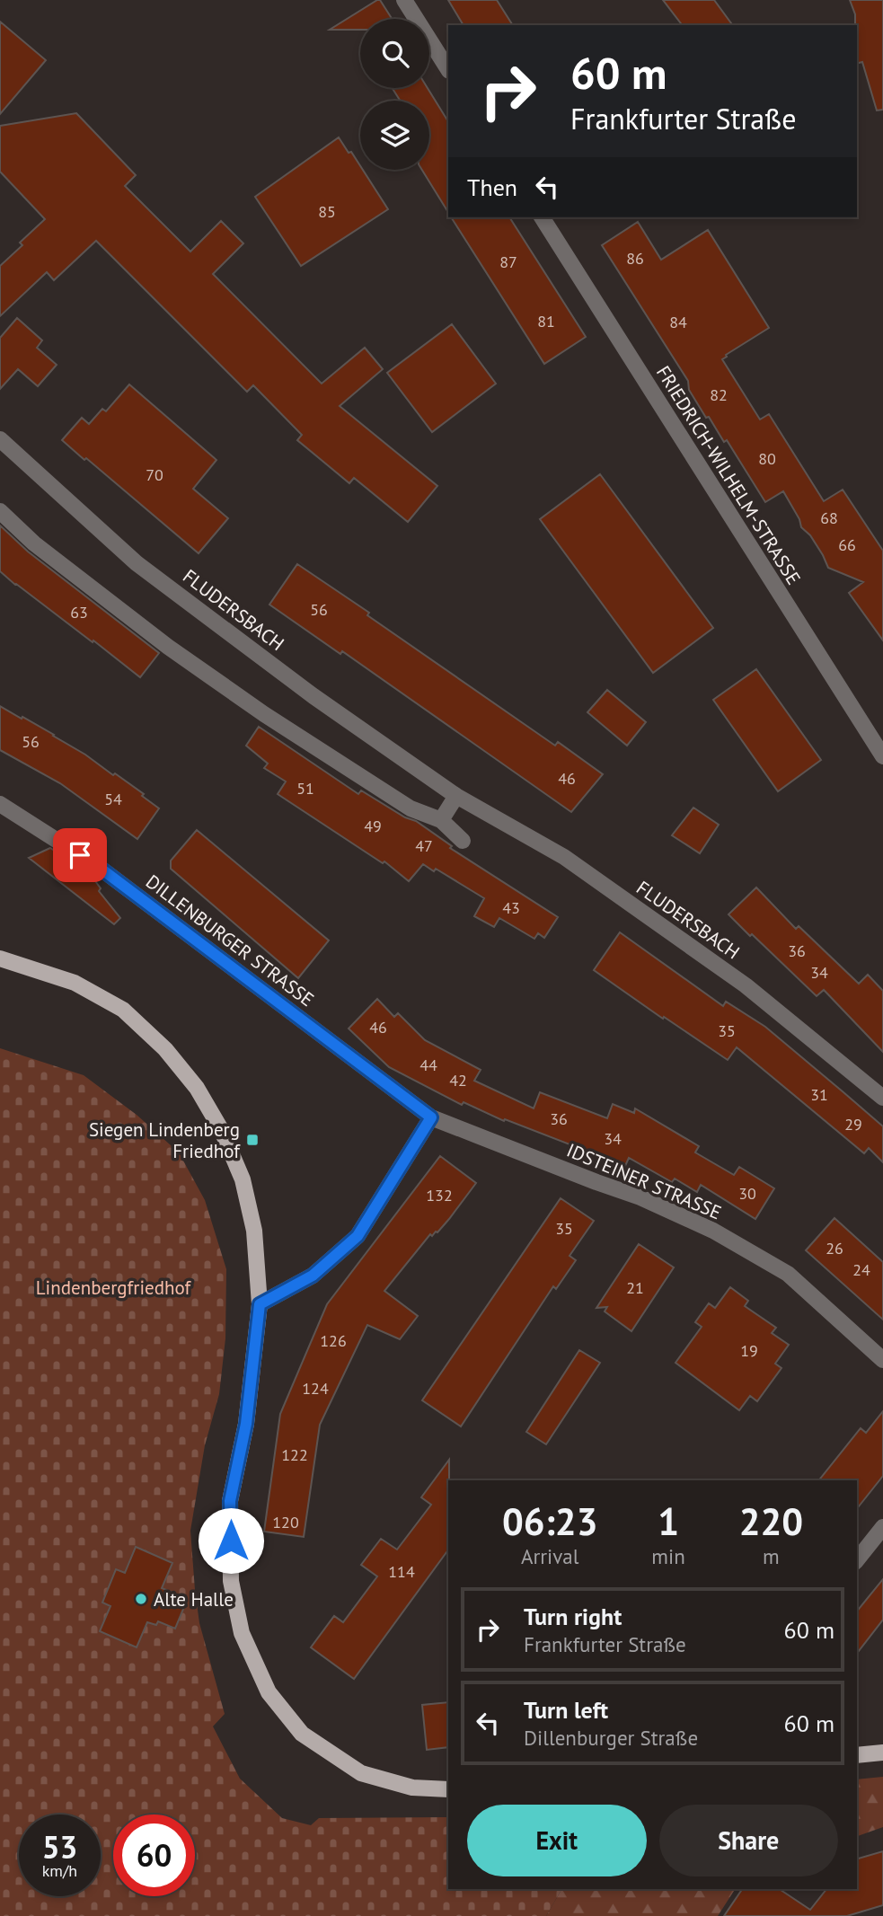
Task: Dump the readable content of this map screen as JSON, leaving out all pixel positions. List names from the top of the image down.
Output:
{
  "streets": {
    "street": [
      "FRIEDRICH-WILHELM-STRASSE",
      "FLUDERSBACH",
      "DILLENBURGER STRASSE",
      "IDSTEINER STRASSE"
    ]
  },
  "crossings": [
    ["DILLENBURGER STRASSE", "IDSTEINER STRASSE"]
  ],
  "parks": ["Lindenbergfriedhof"],
  "places": {
    "transit": ["Siegen Lindenberg Friedhof"],
    "other": ["Alte Halle"]
  },
  "house_numbers": [
    "85",
    "86",
    "87",
    "81",
    "84",
    "82",
    "80",
    "70",
    "68",
    "66",
    "56",
    "63",
    "56",
    "46",
    "51",
    "54",
    "49",
    "47",
    "43",
    "36",
    "34",
    "46",
    "35",
    "44",
    "42",
    "31",
    "36",
    "29",
    "34",
    "30",
    "132",
    "35",
    "26",
    "24",
    "21",
    "126",
    "19",
    "124",
    "122",
    "120",
    "114"
  ],
  "page": {
    "turn": ["60 m", "Frankfurter Straße"],
    "then": "Then",
    "eta": [
      "06:23",
      "Arrival",
      "1",
      "min",
      "220",
      "m"
    ],
    "list": [
      {
        "name": "Turn right",
        "note": "Frankfurter Straße",
        "value": "60 m"
      },
      {
        "name": "Turn left",
        "note": "Dillenburger Straße",
        "value": "60 m"
      }
    ],
    "buttons": ["Exit", "Share"],
    "speed": "53 km/h",
    "limit": "60"
  }
}
